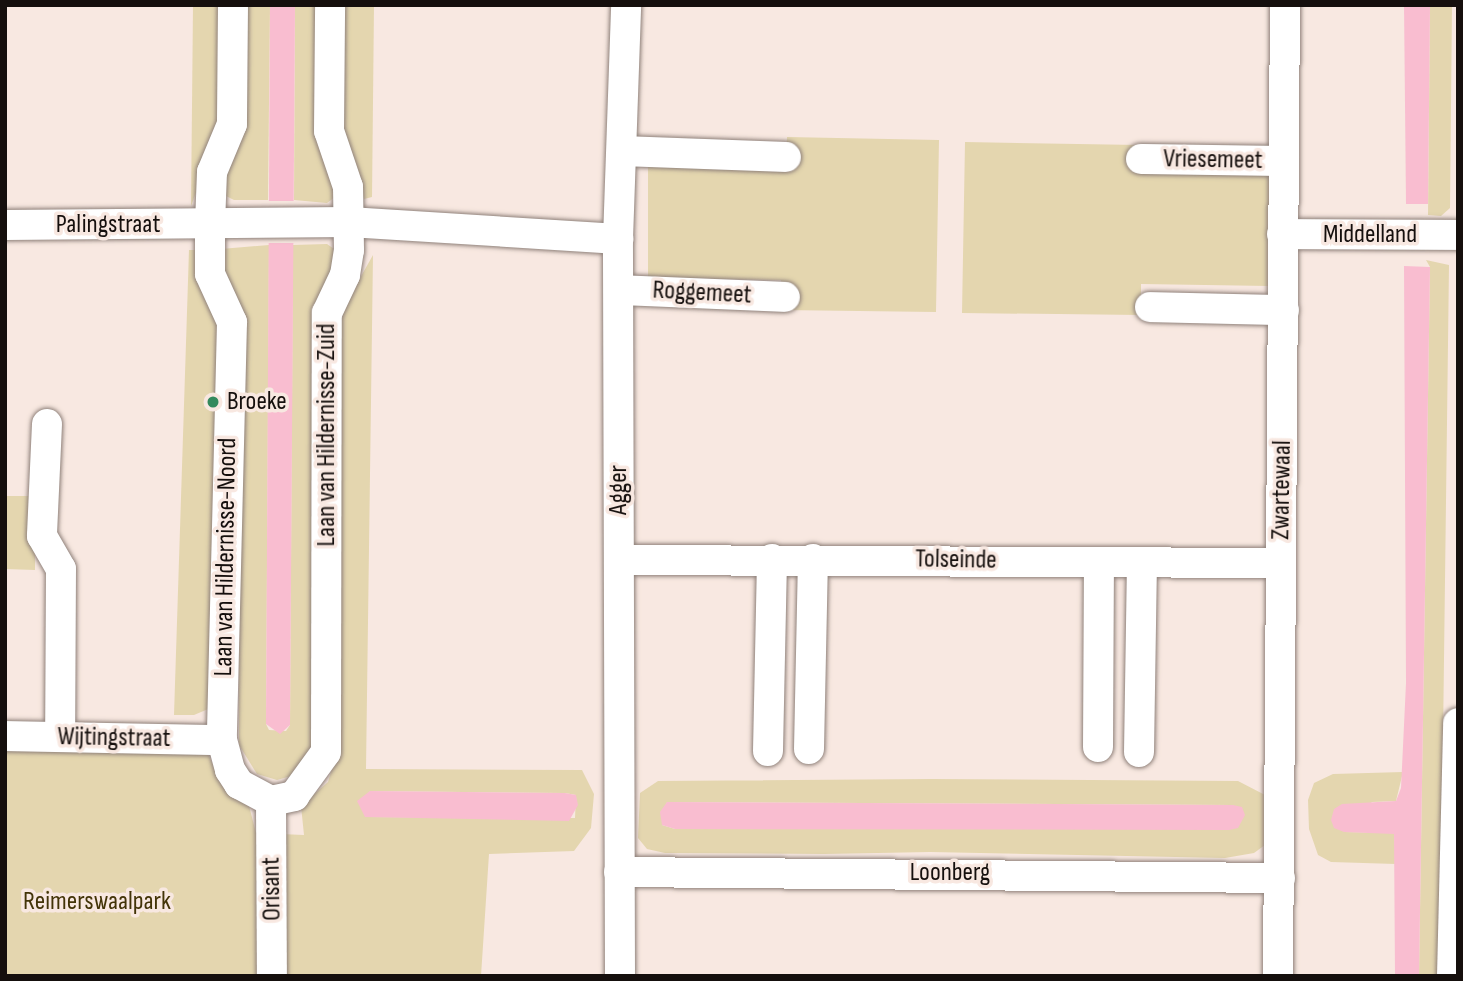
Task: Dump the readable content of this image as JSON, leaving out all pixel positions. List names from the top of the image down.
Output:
{
  "streets": {
    "street": [
      "Vriesemeet",
      "Palingstraat",
      "Middelland",
      "Roggemeet",
      "Laan van Hildernisse-Zuid",
      "Agger",
      "Zwartewaal",
      "Laan van Hildernisse-Noord",
      "Tolseinde",
      "Wijtingstraat",
      "Loonberg",
      "Orisant"
    ]
  },
  "crossings": [
    ["Vriesemeet", "Zwartewaal"],
    ["Palingstraat", "Laan van Hildernisse-Noord"],
    ["Middelland", "Zwartewaal"],
    ["Roggemeet", "Agger"],
    ["Laan van Hildernisse-Zuid", "Laan van Hildernisse-Noord"],
    ["Laan van Hildernisse-Zuid", "Orisant"],
    ["Agger", "Tolseinde"],
    ["Agger", "Loonberg"],
    ["Zwartewaal", "Tolseinde"],
    ["Zwartewaal", "Loonberg"],
    ["Laan van Hildernisse-Noord", "Wijtingstraat"],
    ["Laan van Hildernisse-Noord", "Orisant"]
  ],
  "parks": ["Reimerswaalpark"],
  "places": ["Broeke"]
}
